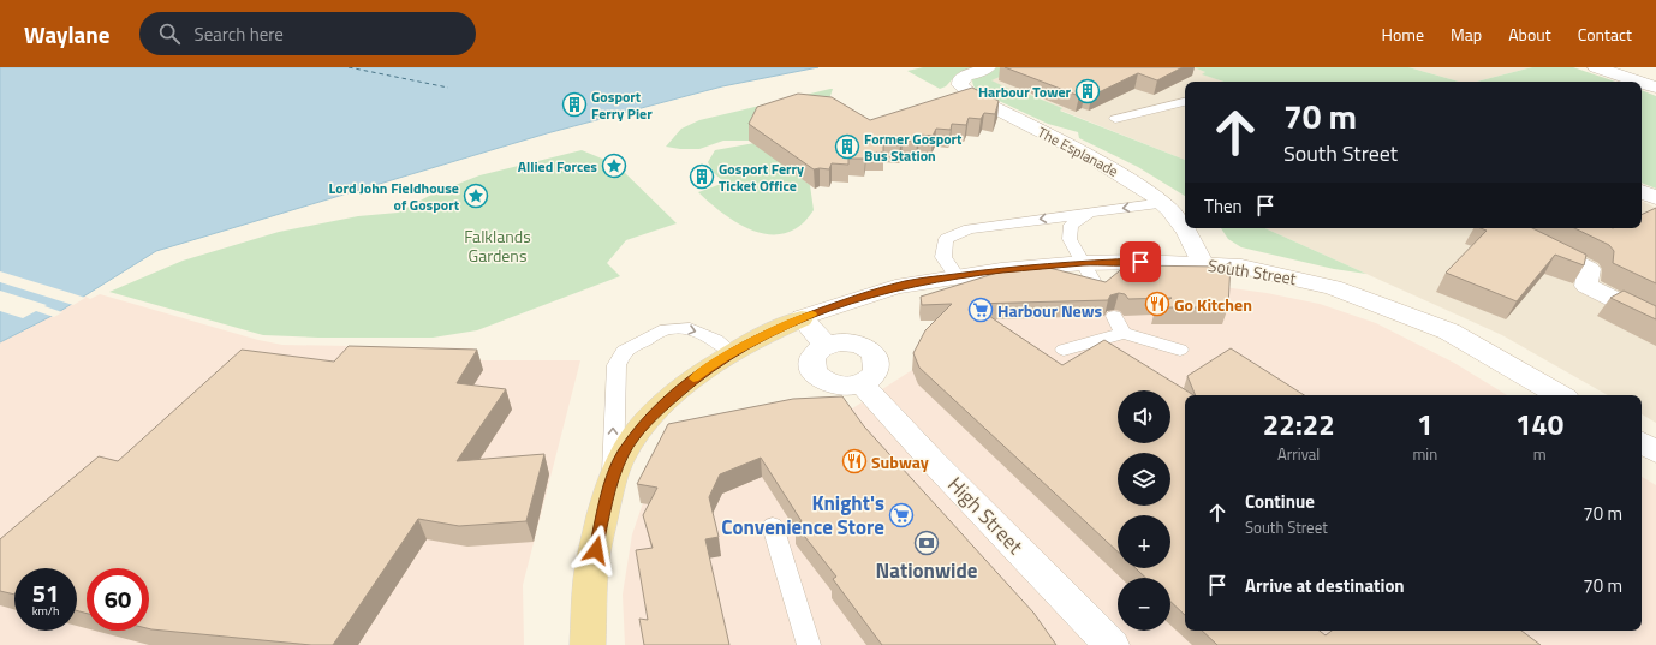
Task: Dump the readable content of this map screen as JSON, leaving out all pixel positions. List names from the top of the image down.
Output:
{
  "streets": {
    "street": ["The Esplanade", "South Street", "High Street"]
  },
  "crossings": [
    ["The Esplanade", "South Street"]
  ],
  "parks": ["Falklands Gardens"],
  "places": {
    "building": [
      "Harbour Tower",
      "Gosport Ferry Pier",
      "Former Gosport Bus Station",
      "Gosport Ferry Ticket Office"
    ],
    "place": ["Allied Forces", "Lord John Fieldhouse of Gosport"],
    "restaurant": ["Go Kitchen", "Subway"],
    "supermarket": ["Harbour News", "Knight's Convenience Store"],
    "bank": ["Nationwide"]
  },
  "page": {
    "header": "Waylane",
    "search": "Search here",
    "nav": [
      "Home",
      "Map",
      "About",
      "Contact"
    ],
    "turn": ["70 m", "South Street"],
    "then": "Then",
    "map_buttons": ["+", "−"],
    "eta": [
      "22:22",
      "Arrival",
      "1",
      "min",
      "140",
      "m"
    ],
    "list": [
      {
        "name": "Continue",
        "note": "South Street",
        "value": "70 m"
      },
      {
        "name": "Arrive at destination",
        "value": "70 m"
      }
    ],
    "speed": "51 km/h",
    "limit": "60"
  }
}
